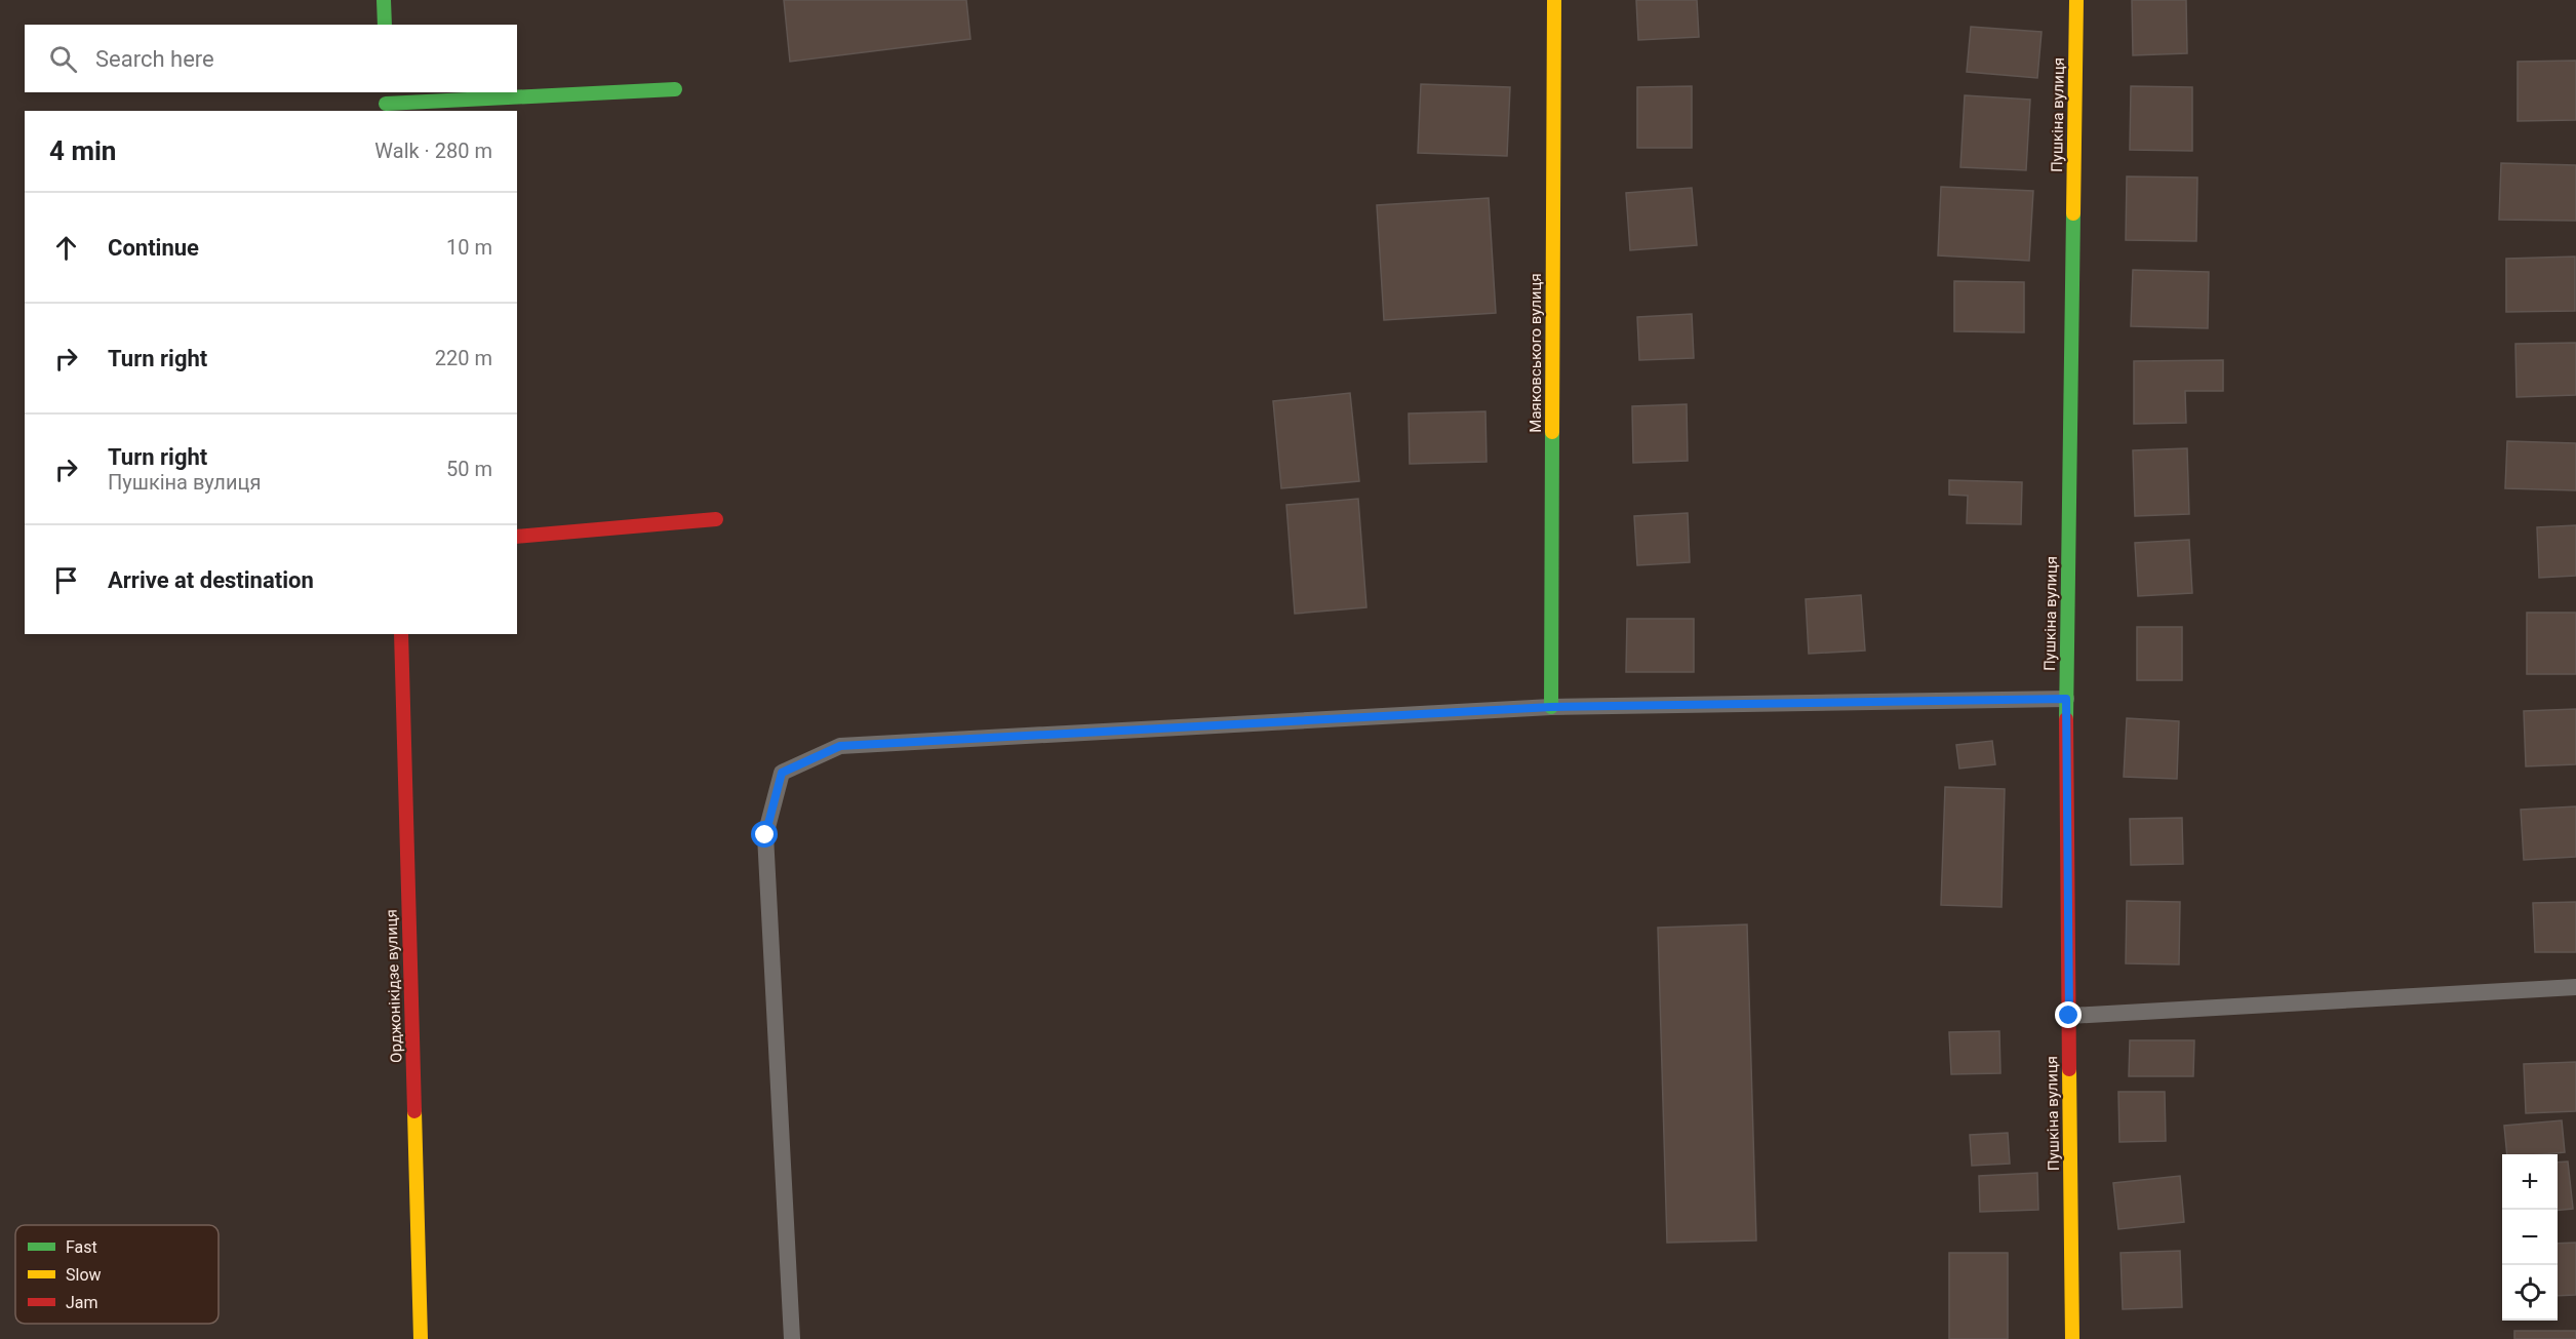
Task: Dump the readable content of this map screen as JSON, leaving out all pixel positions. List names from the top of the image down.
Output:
{
  "streets": {
    "street": ["Пушкіна вулиця", "Маяковського вулиця", "Орджонікідзе вулиця"]
  },
  "legend": ["Fast", "Slow", "Jam"],
  "page": {
    "search": "Search here",
    "heading": ["4 min", "Walk · 280 m"],
    "list": [
      ["Continue", "10 m"],
      ["Turn right", "220 m"],
      ["Turn right", "Пушкіна вулиця", "50 m"],
      "Arrive at destination"
    ],
    "map_buttons": ["+", "−"]
  }
}
